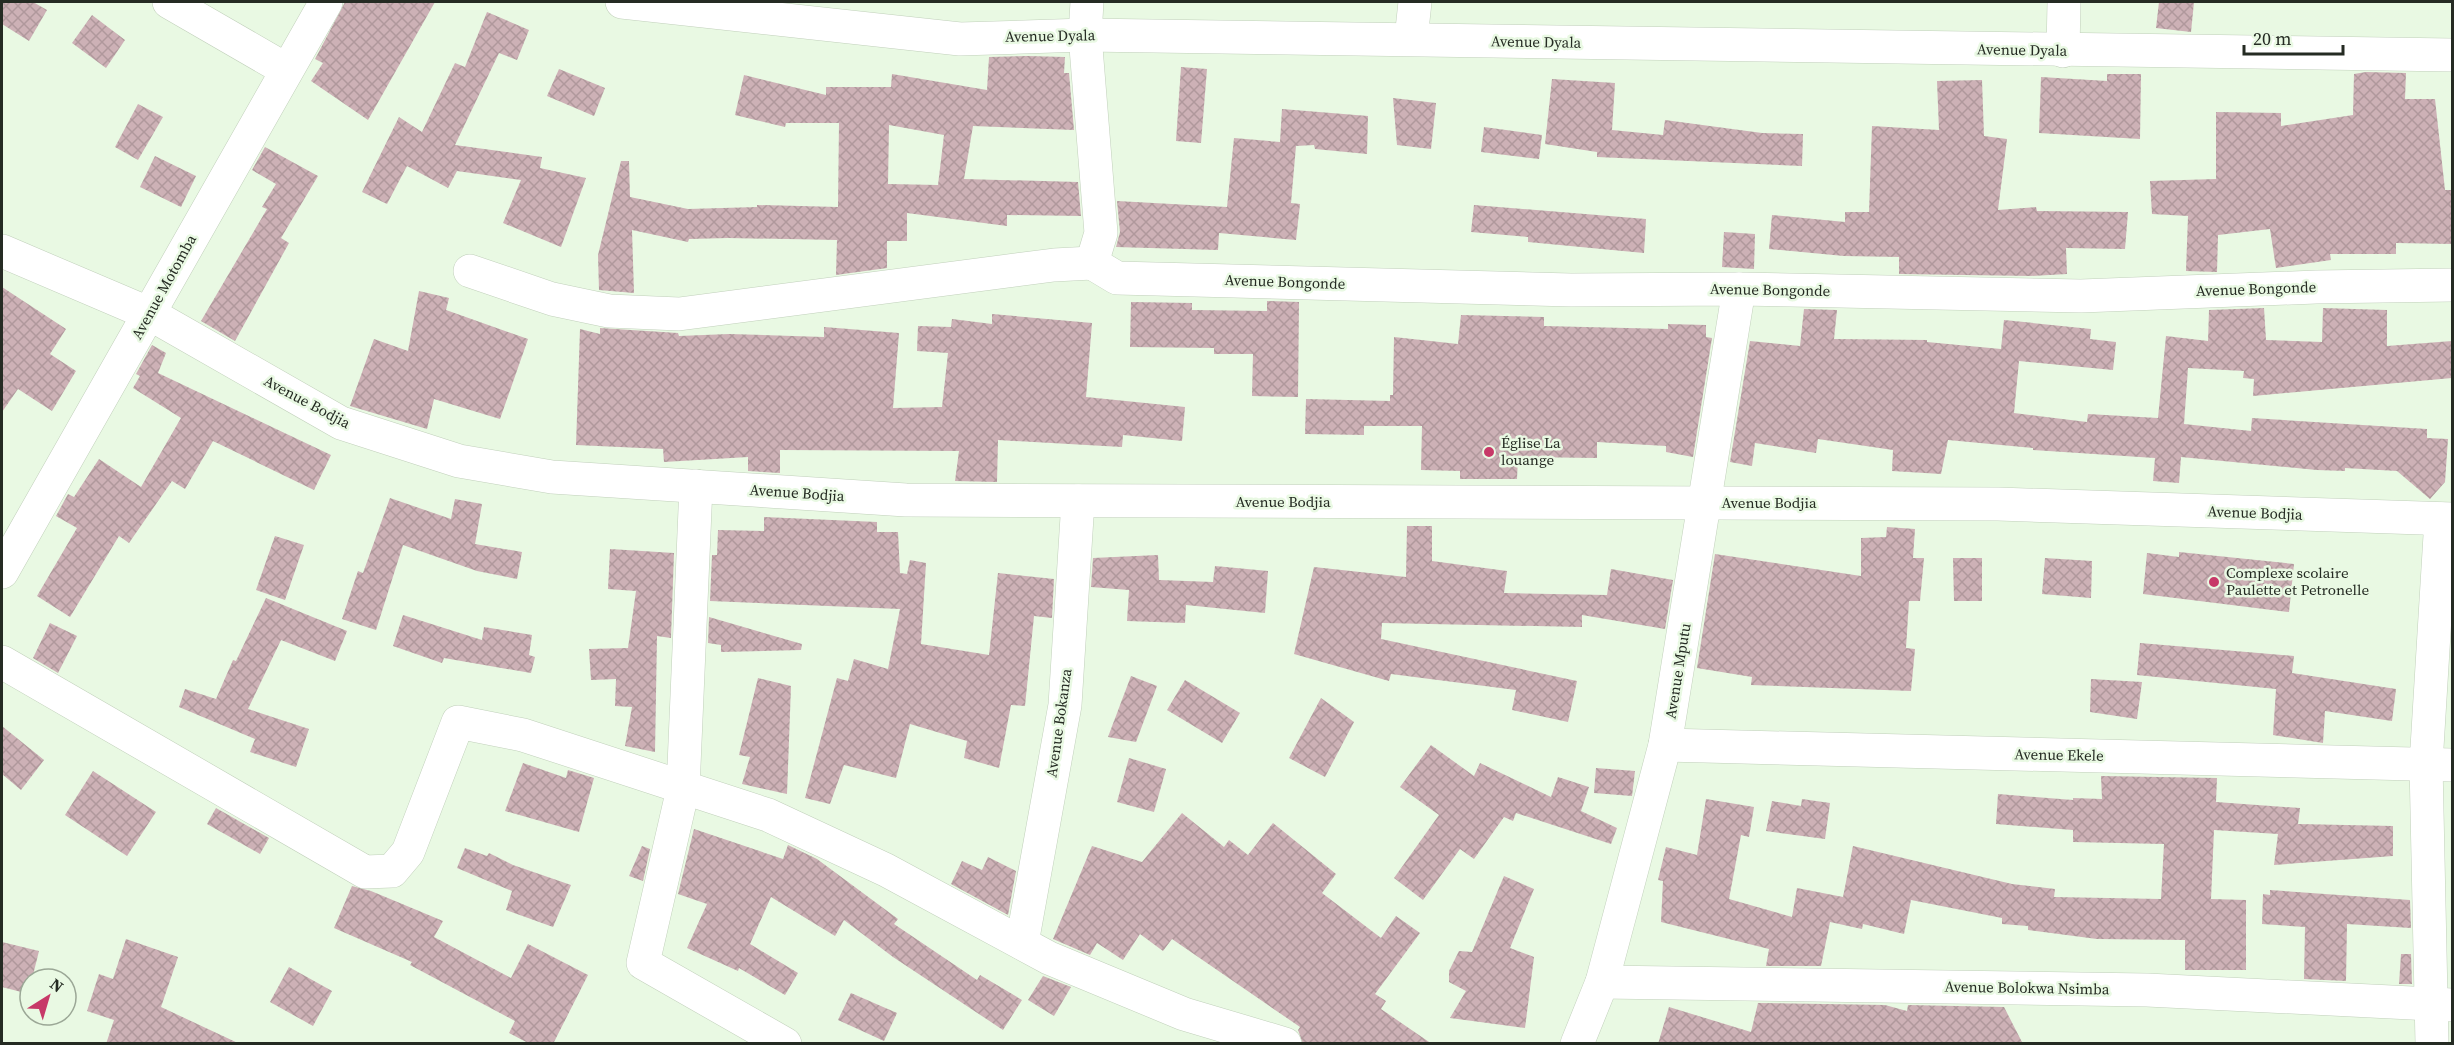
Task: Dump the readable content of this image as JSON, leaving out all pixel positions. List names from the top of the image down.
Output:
{
  "streets": {
    "street": [
      "Avenue Dyala",
      "Avenue Bongonde",
      "Avenue Motomba",
      "Avenue Bodjia",
      "Avenue Mputu",
      "Avenue Bokanza",
      "Avenue Ekele",
      "Avenue Bolokwa Nsimba"
    ]
  },
  "crossings": [
    ["Avenue Bongonde", "Avenue Mputu"],
    ["Avenue Motomba", "Avenue Bodjia"],
    ["Avenue Bodjia", "Avenue Mputu"],
    ["Avenue Bodjia", "Avenue Bokanza"],
    ["Avenue Mputu", "Avenue Ekele"],
    ["Avenue Mputu", "Avenue Bolokwa Nsimba"]
  ],
  "places": ["Église La louange", "Complexe scolaire Paulette et Petronelle"],
  "scale_bar": "20 m",
  "north": "top right"
}
